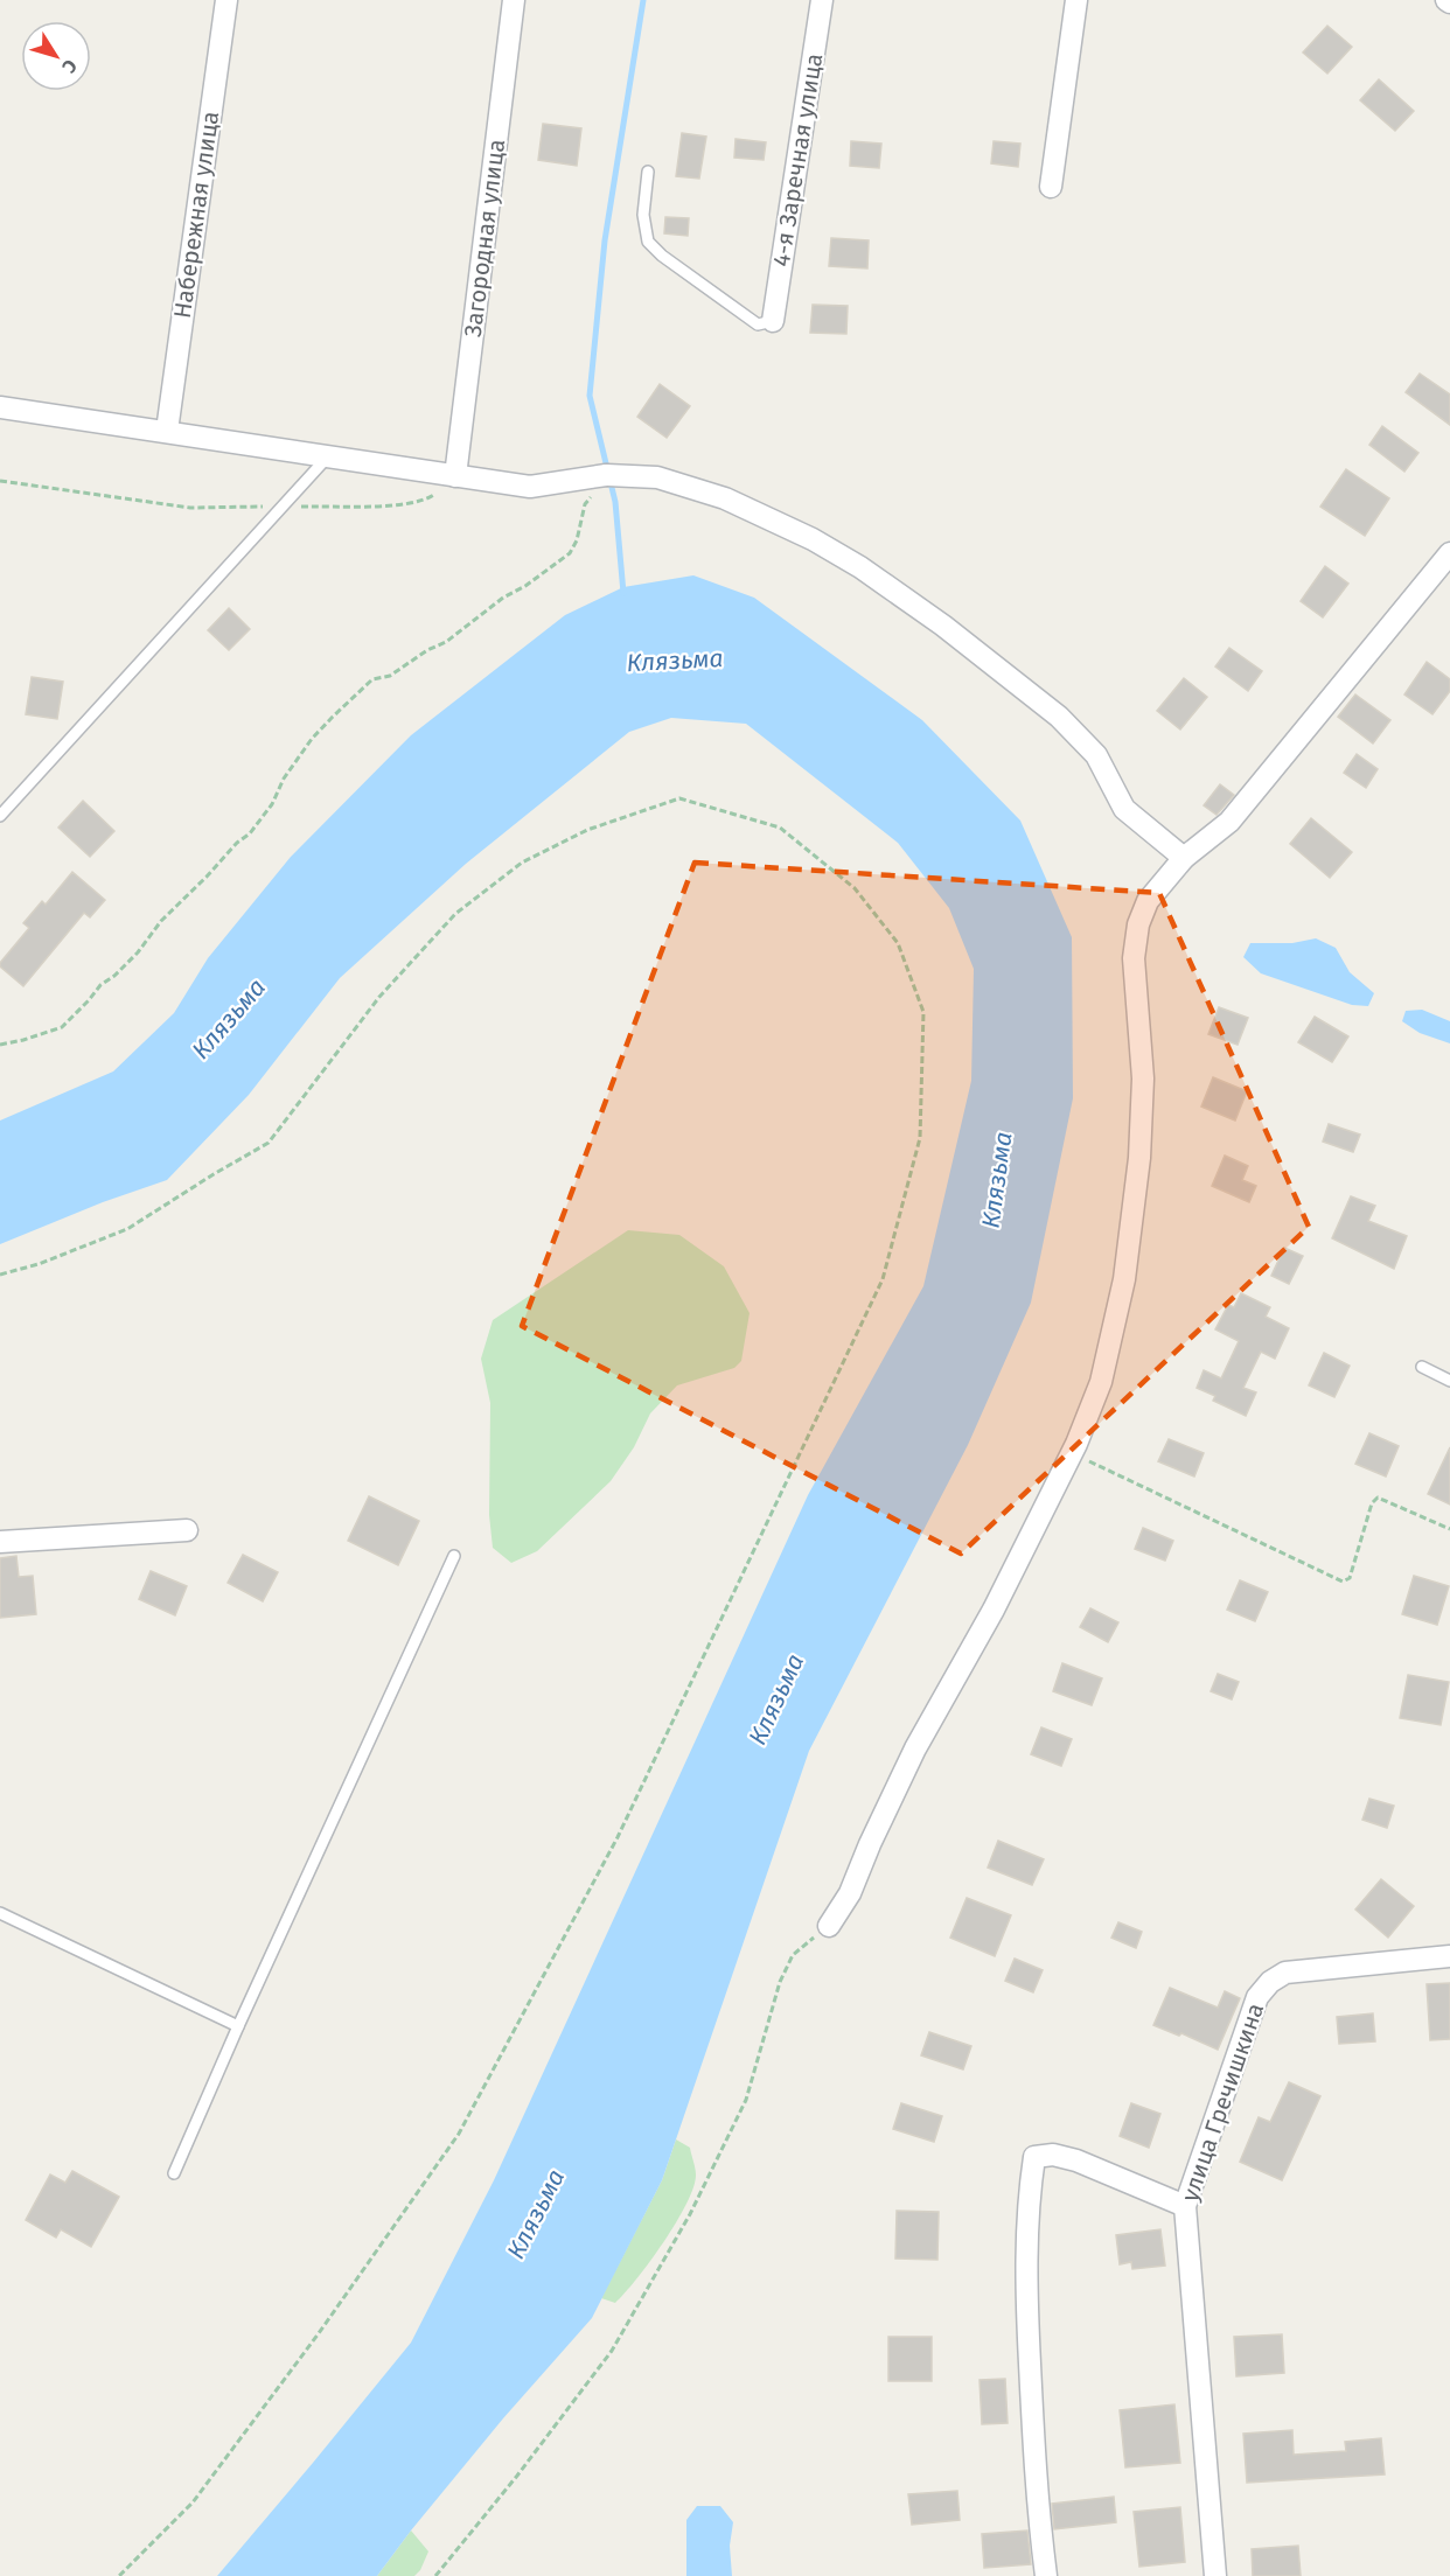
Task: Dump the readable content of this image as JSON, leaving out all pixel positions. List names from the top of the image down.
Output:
{
  "streets": {
    "street": [
      "4-я Заречная улица",
      "Набережная улица",
      "Загородная улица",
      "улица Гречишкина"
    ]
  },
  "water": ["Клязьма"],
  "north": "bottom right"
}
